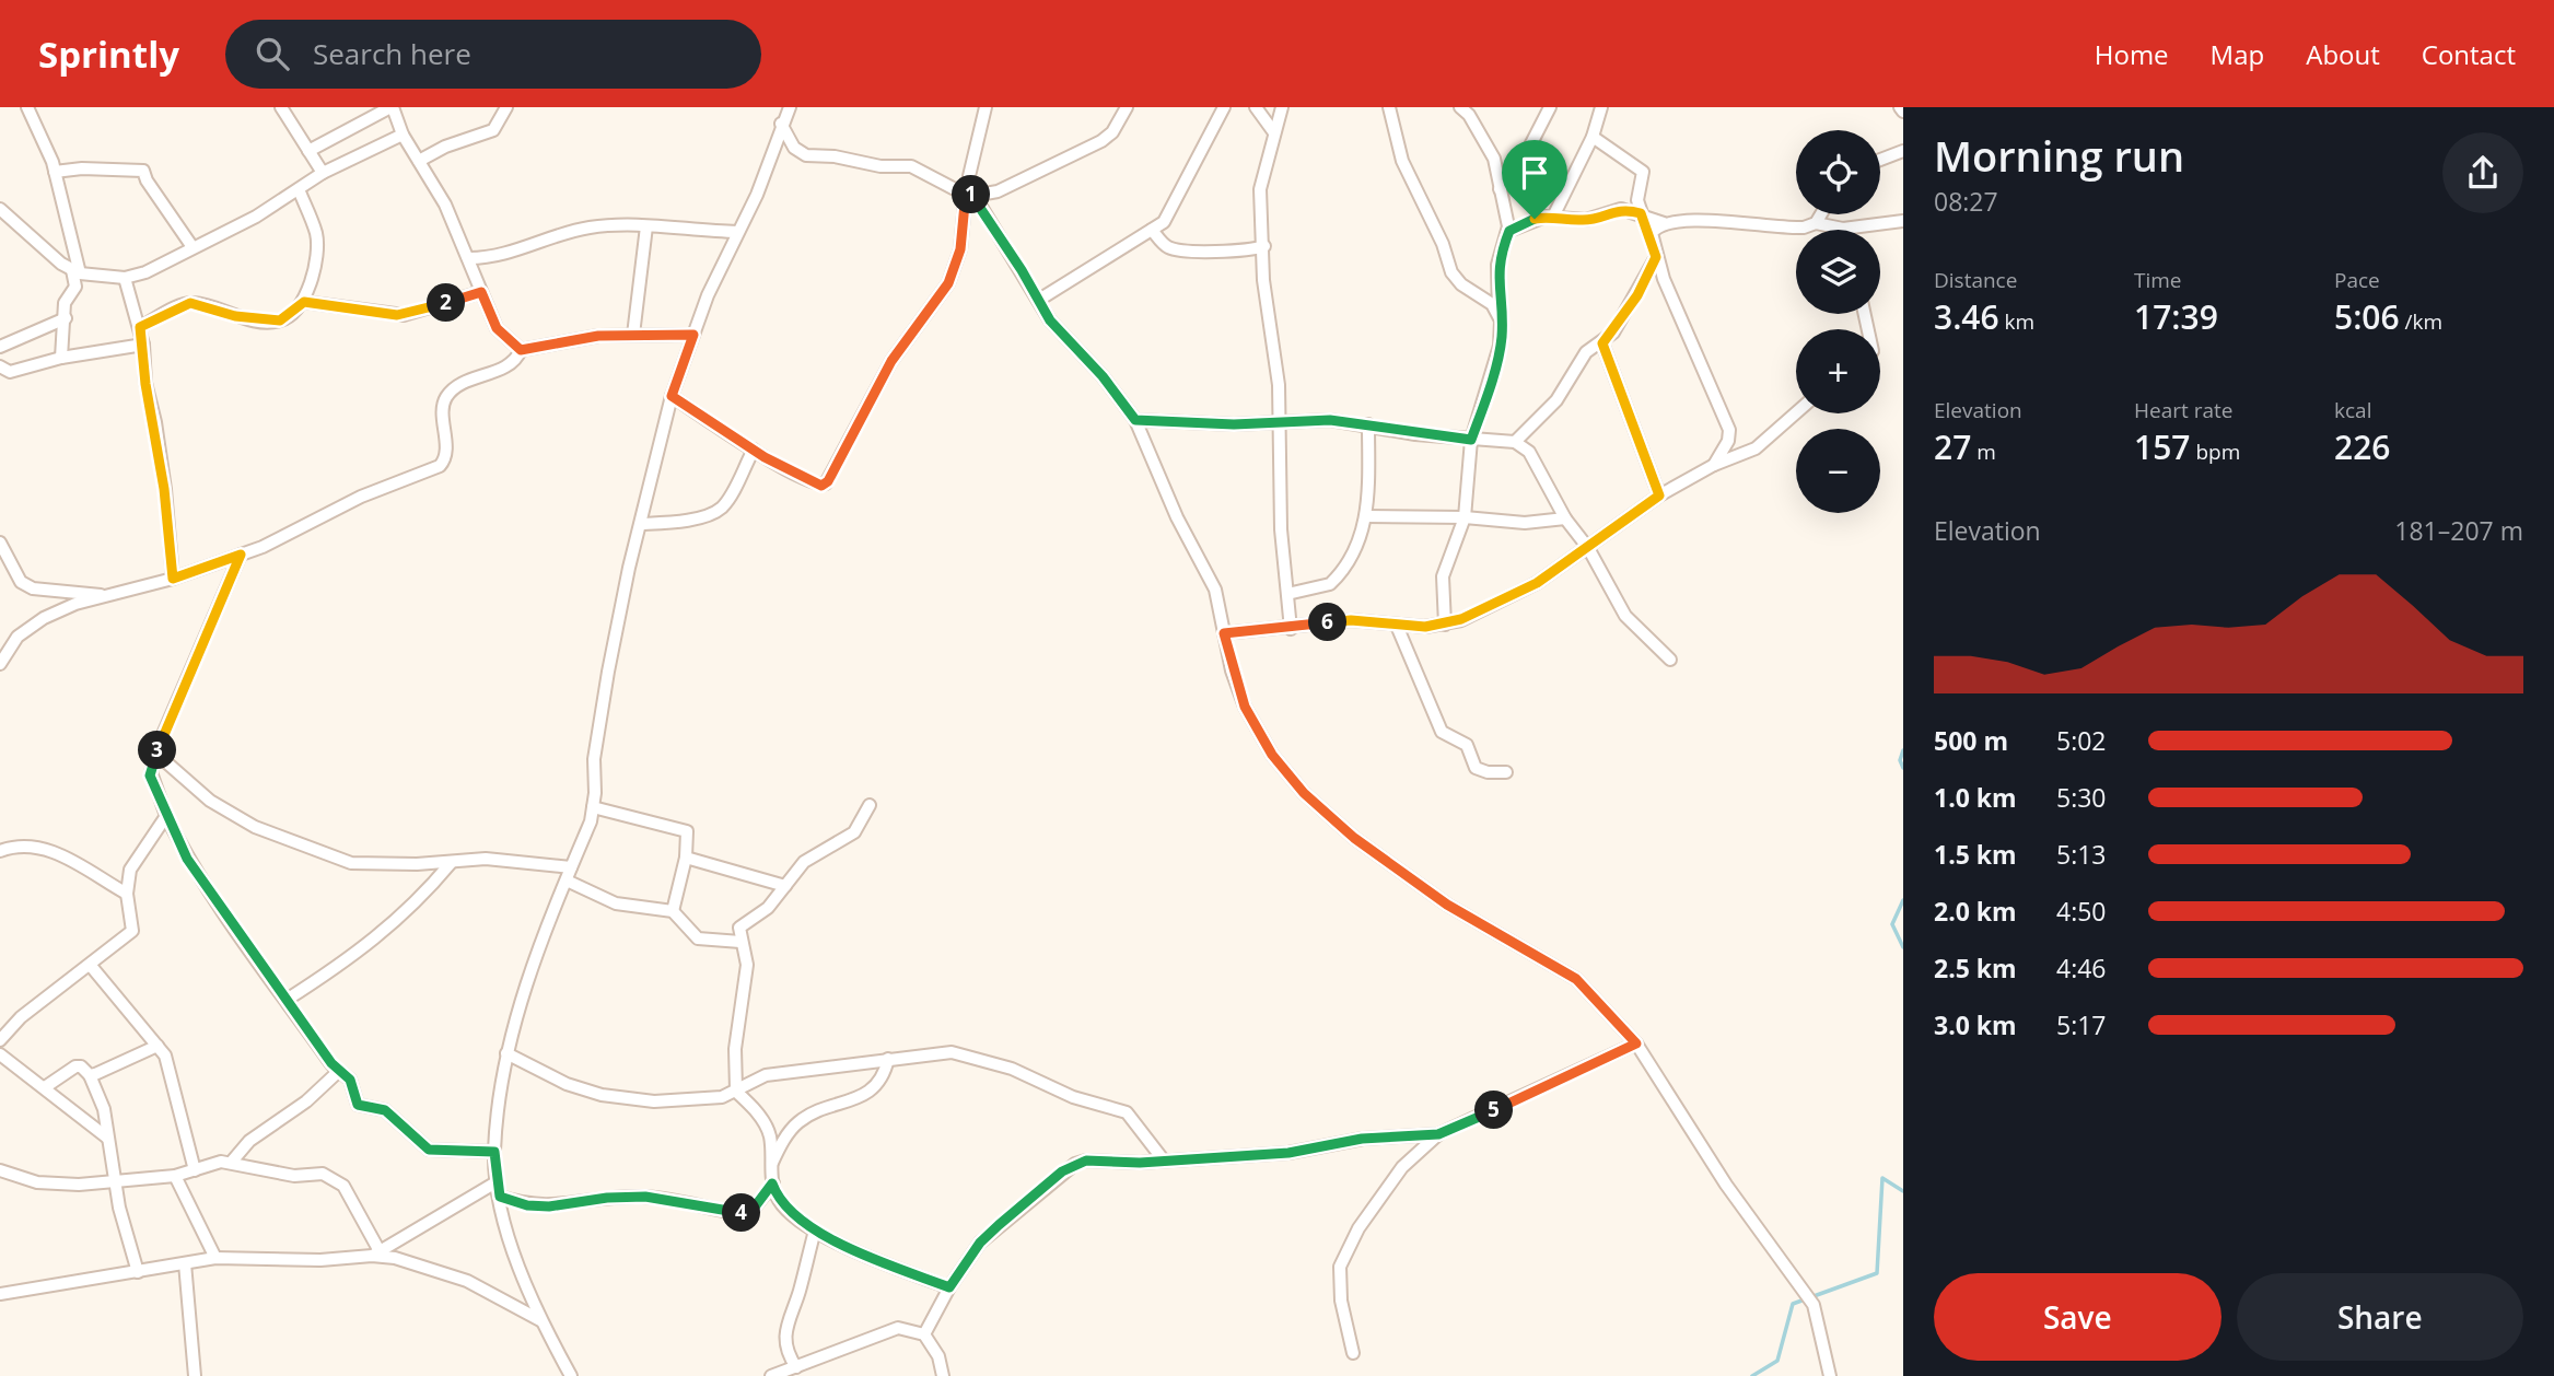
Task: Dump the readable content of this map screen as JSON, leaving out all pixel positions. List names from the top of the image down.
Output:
{
  "page": {
    "header": "Sprintly",
    "search": "Search here",
    "nav": [
      "Home",
      "Map",
      "About",
      "Contact"
    ],
    "heading": ["Morning run", "08:27"],
    "map_buttons": ["+", "−"],
    "pins": [
      "1",
      "2",
      "6",
      "3",
      "5",
      "4"
    ],
    "stats": [
      ["Distance", "3.46 km"],
      ["Time", "17:39"],
      ["Pace", "5:06 /km"],
      ["Elevation", "27 m"],
      ["Heart rate", "157 bpm"],
      ["kcal", "226"]
    ],
    "chart": ["Elevation", "181–207 m"],
    "list": [
      {
        "name": "500 m",
        "note": "5:02"
      },
      {
        "name": "1.0 km",
        "note": "5:30"
      },
      {
        "name": "1.5 km",
        "note": "5:13"
      },
      {
        "name": "2.0 km",
        "note": "4:50"
      },
      {
        "name": "2.5 km",
        "note": "4:46"
      },
      {
        "name": "3.0 km",
        "note": "5:17"
      }
    ],
    "buttons": ["Save", "Share"]
  }
}
